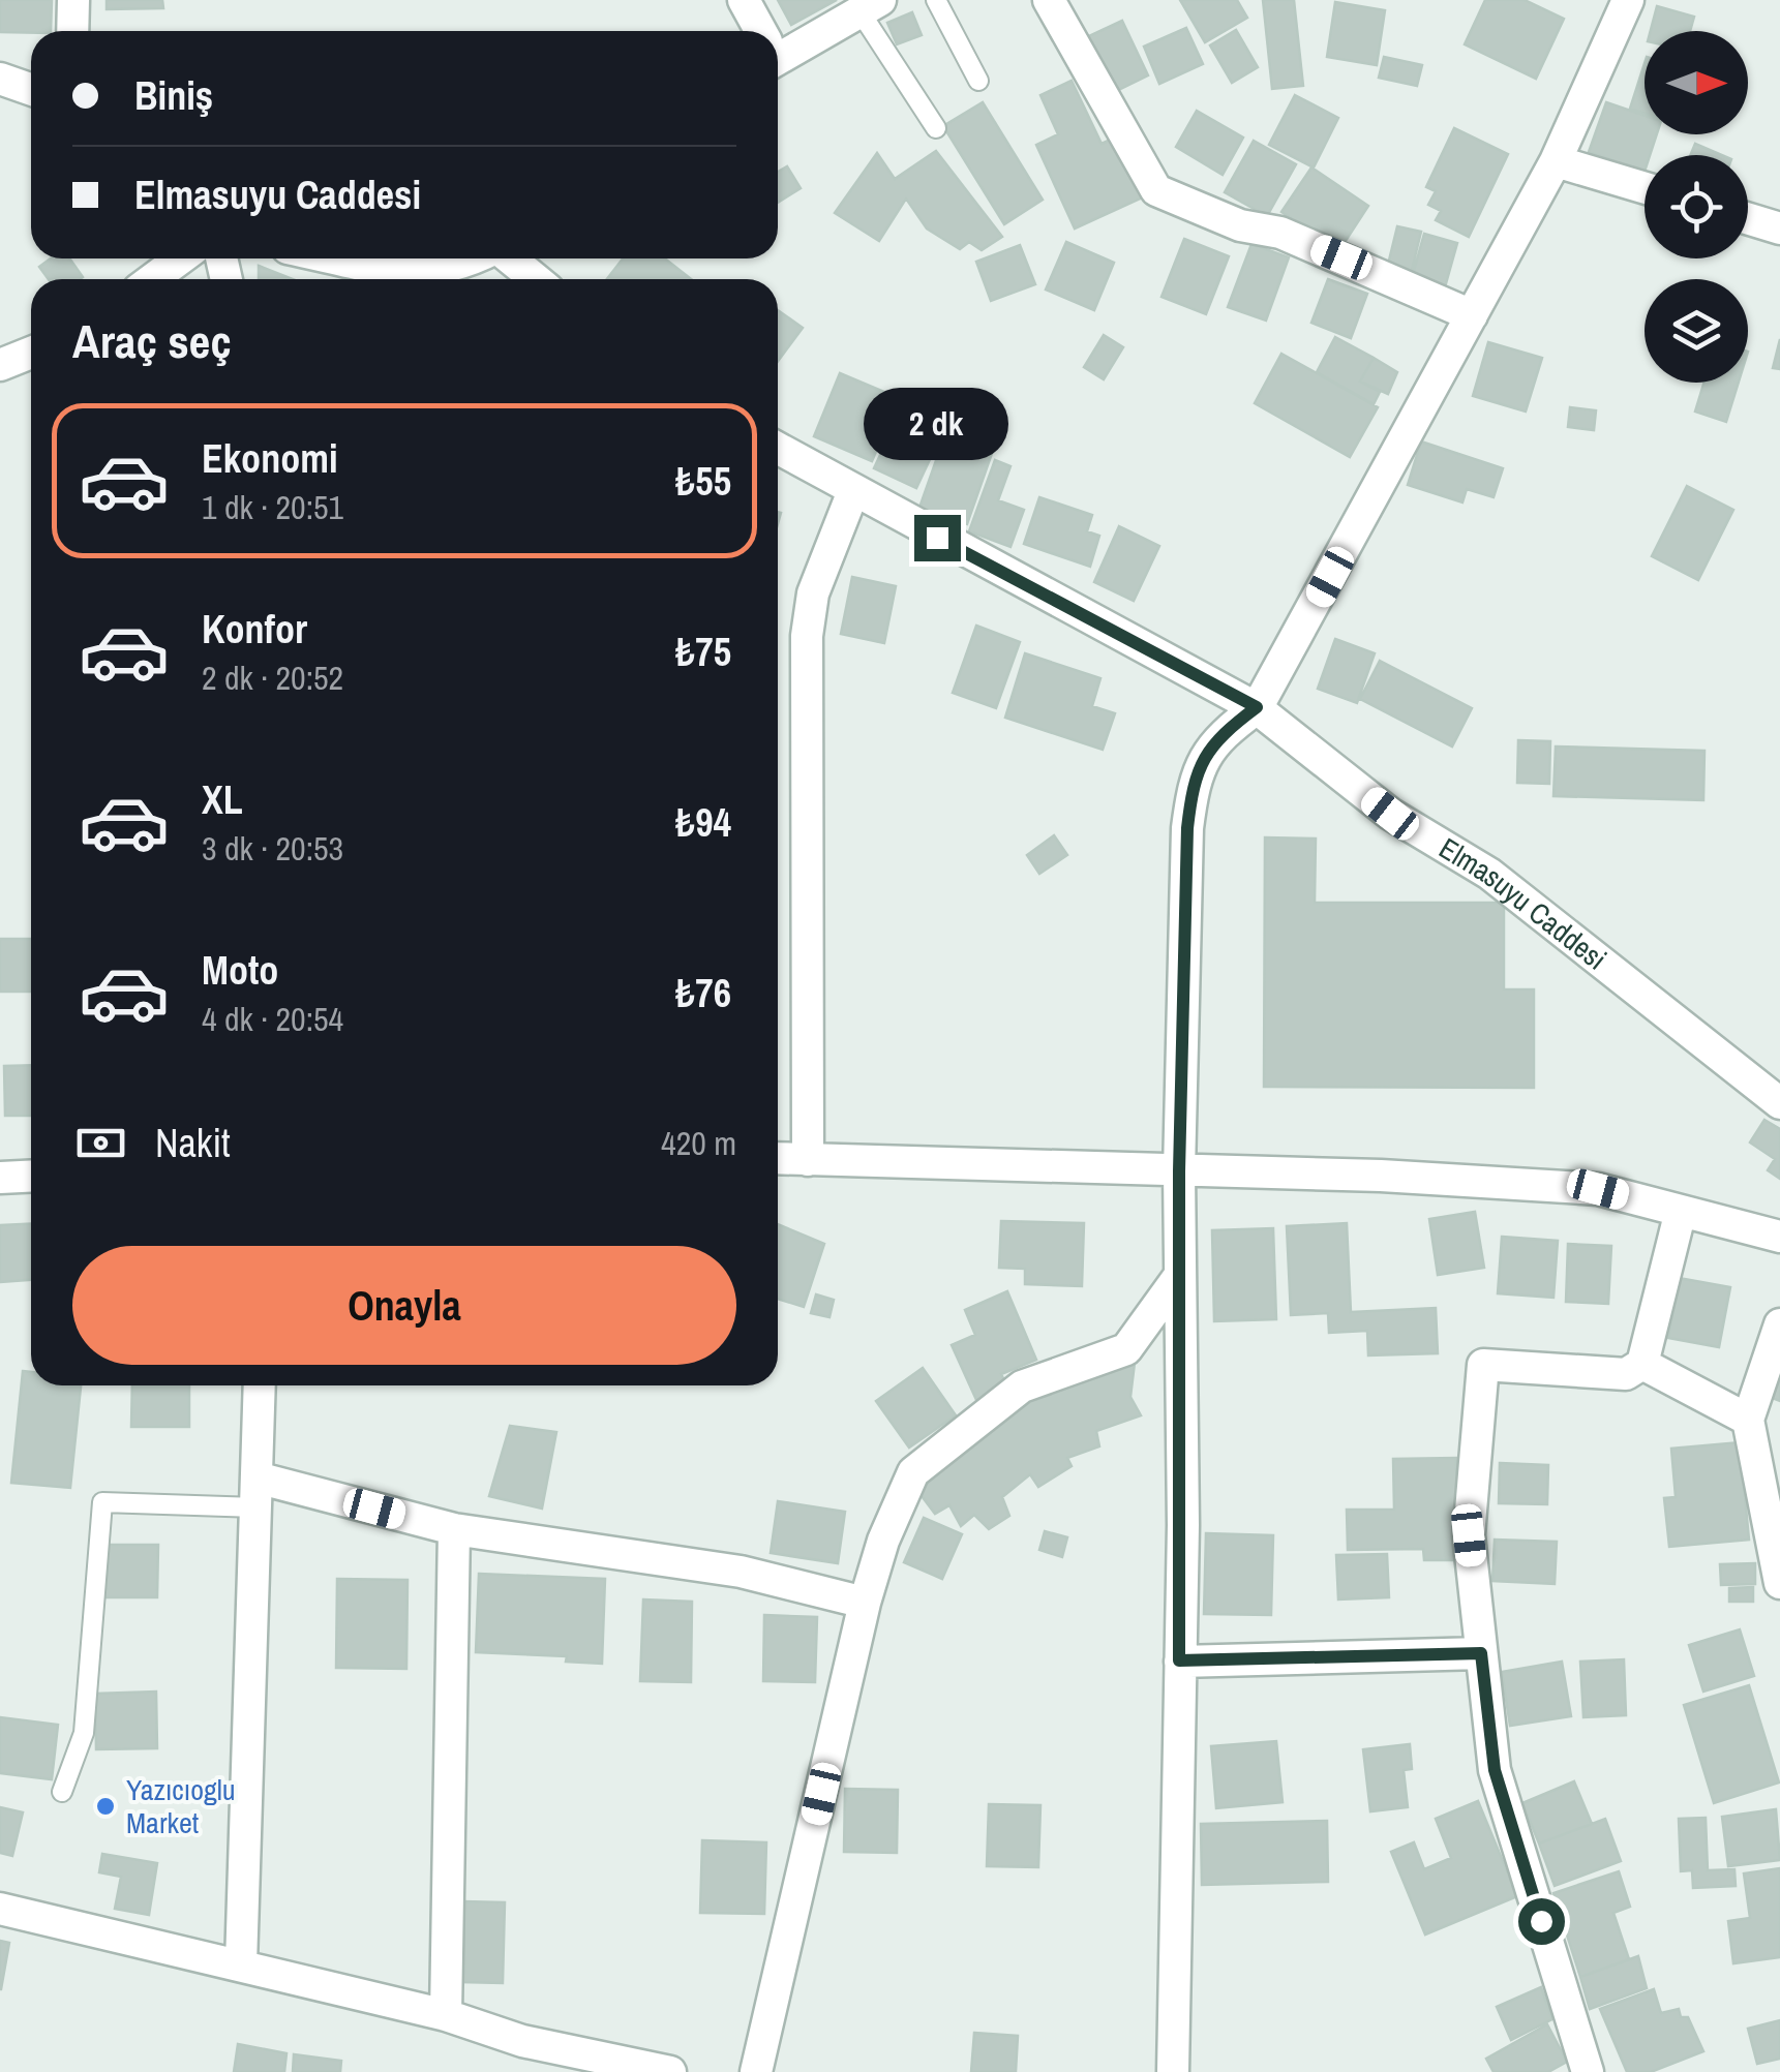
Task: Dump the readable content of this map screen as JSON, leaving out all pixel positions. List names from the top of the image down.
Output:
{
  "streets": {
    "street": ["Elmasuyu Caddesi"]
  },
  "places": ["Yazıcıoglu Market"],
  "north": "right",
  "page": {
    "banner": ["Biniş", "Elmasuyu Caddesi"],
    "heading": "Araç seç",
    "bubble": "2 dk",
    "list": [
      {
        "name": "Ekonomi",
        "note": "1 dk · 20:51",
        "value": "₺55"
      },
      {
        "name": "Konfor",
        "note": "2 dk · 20:52",
        "value": "₺75"
      },
      {
        "name": "XL",
        "note": "3 dk · 20:53",
        "value": "₺94"
      },
      {
        "name": "Moto",
        "note": "4 dk · 20:54",
        "value": "₺76"
      }
    ],
    "pay": ["Nakit", "420 m"],
    "buttons": "Onayla"
  }
}
